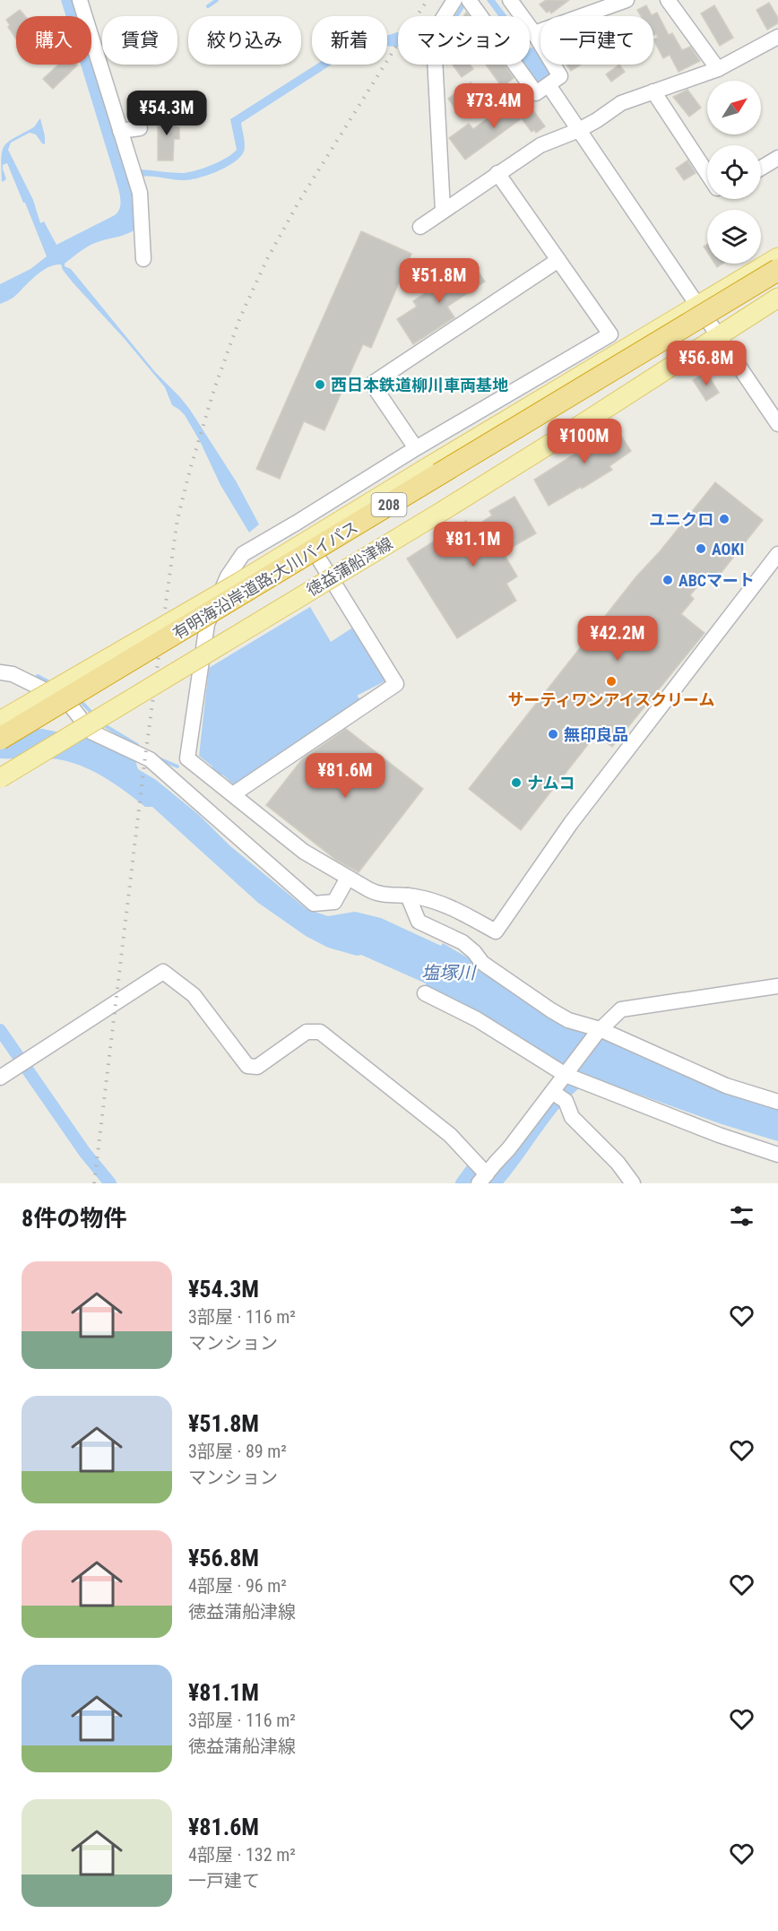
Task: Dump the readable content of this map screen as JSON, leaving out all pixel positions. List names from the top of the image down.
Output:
{
  "streets": {
    "highway": ["208", "有明海沿岸道路;大川バイパス"],
    "main road": ["徳益蒲船津線"]
  },
  "water": ["塩塚川"],
  "places": [
    "西日本鉄道柳川車両基地",
    "ユニクロ",
    "AOKI",
    "ABCマート",
    "サーティワンアイスクリーム",
    "無印良品",
    "ナムコ"
  ],
  "north": "top right",
  "page": {
    "chip": [
      "購入",
      "賃貸",
      "絞り込み",
      "新着",
      "マンション",
      "一戸建て"
    ],
    "price": [
      "¥73.4M",
      "¥54.3M",
      "¥51.8M",
      "¥56.8M",
      "¥100M",
      "¥81.1M",
      "¥42.2M",
      "¥81.6M"
    ],
    "heading": "8件の物件",
    "list": [
      {
        "name": "¥54.3M",
        "note": "3部屋 · 116 m² · マンション"
      },
      {
        "name": "¥51.8M",
        "note": "3部屋 · 89 m² · マンション"
      },
      {
        "name": "¥56.8M",
        "note": "4部屋 · 96 m² · 徳益蒲船津線"
      },
      {
        "name": "¥81.1M",
        "note": "3部屋 · 116 m² · 徳益蒲船津線"
      },
      {
        "name": "¥81.6M",
        "note": "4部屋 · 132 m² · 一戸建て"
      }
    ]
  }
}
